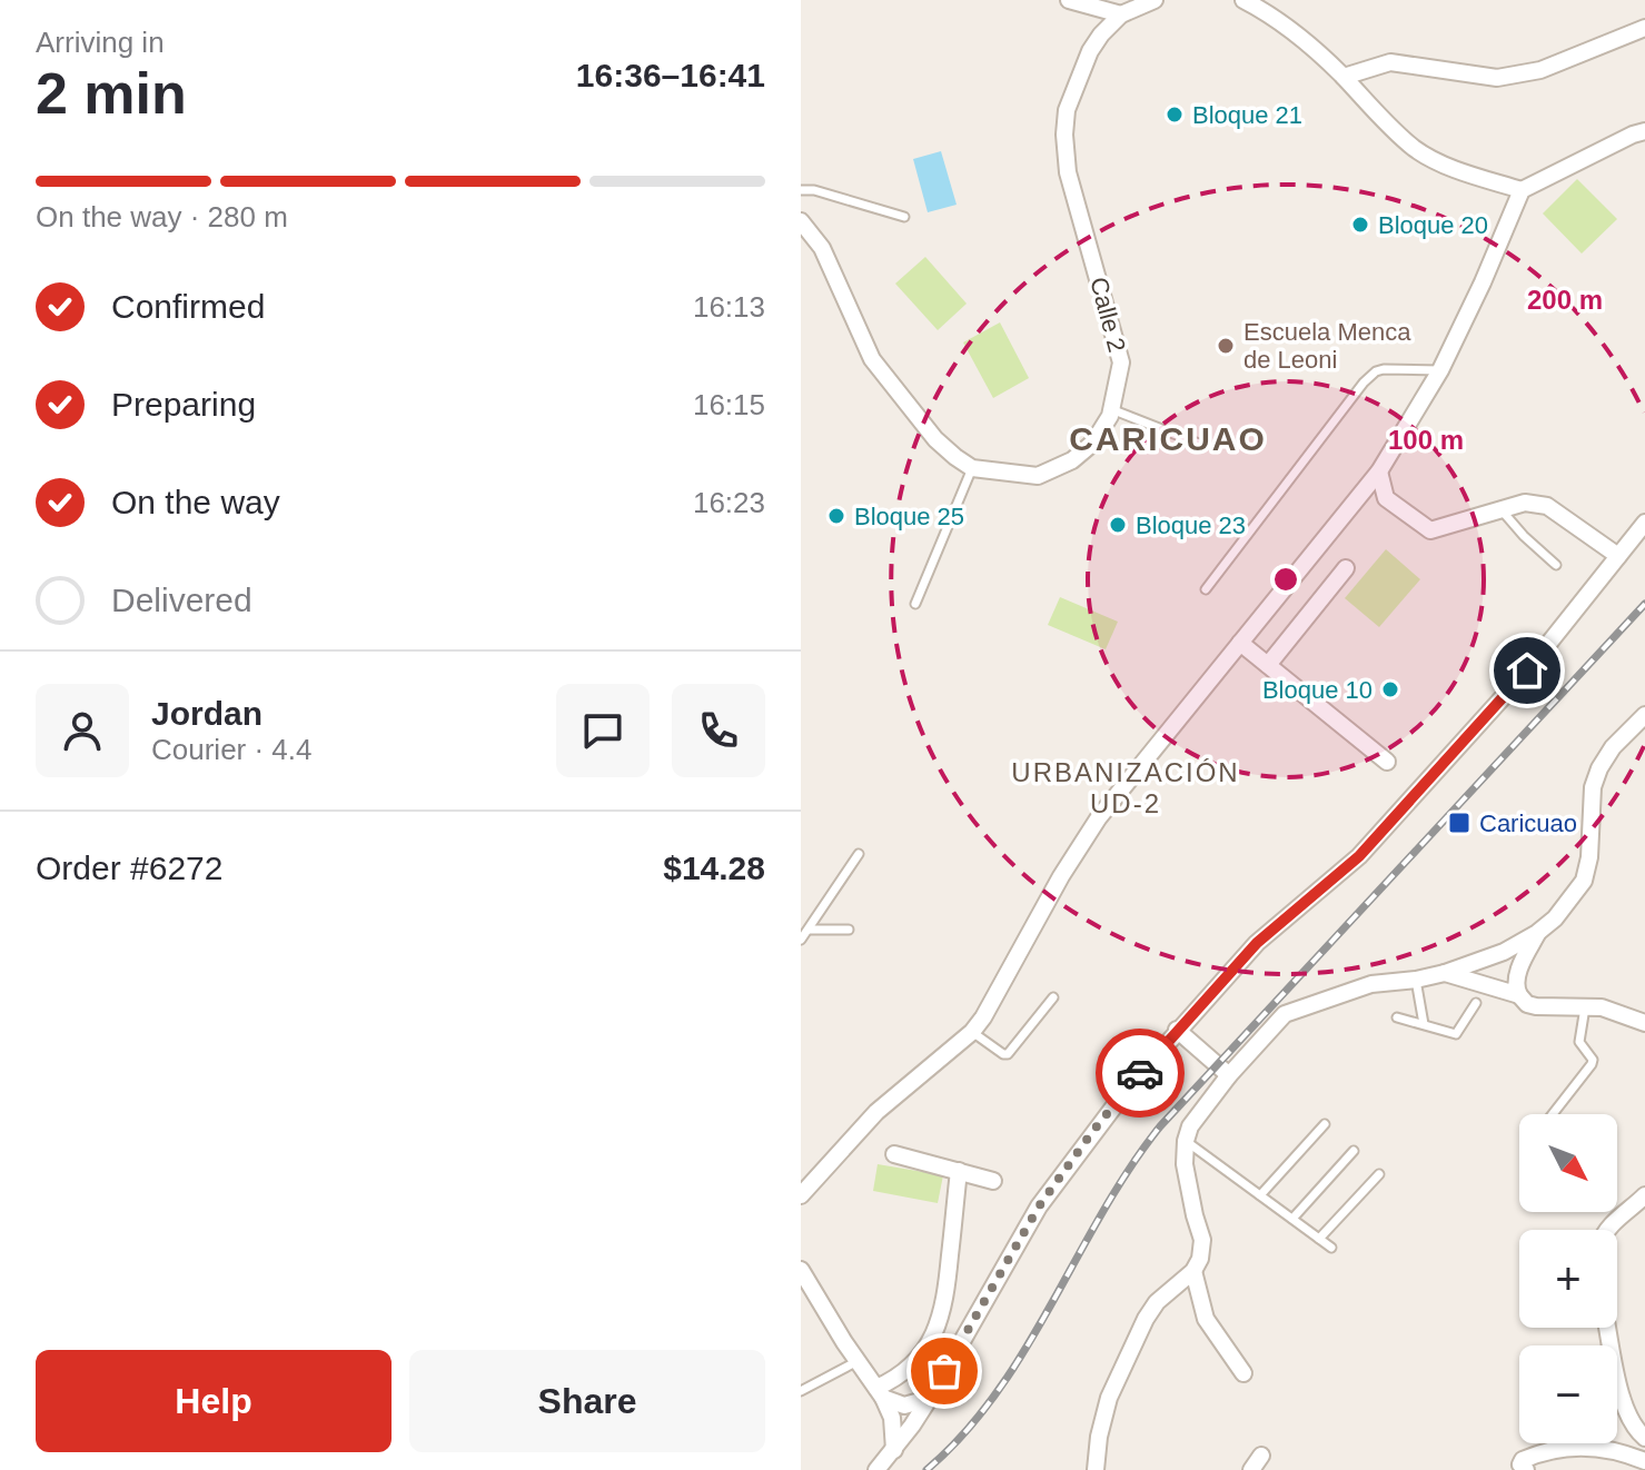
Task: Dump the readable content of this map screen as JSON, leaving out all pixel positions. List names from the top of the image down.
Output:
{
  "streets": {
    "street": ["Calle 2"]
  },
  "districts": ["CARICUAO", "URBANIZACIÓN UD-2"],
  "places": {
    "other": [
      "Bloque 21",
      "Bloque 20",
      "Escuela Menca de Leoni",
      "Bloque 25",
      "Bloque 23",
      "Bloque 10"
    ],
    "transit": ["Caricuao"]
  },
  "north": "bottom right",
  "page": {
    "heading": ["2 min", "Arriving in", "16:36–16:41"],
    "panel": [
      "Jordan",
      "Courier · 4.4",
      "Order #6272",
      "$14.28"
    ],
    "bar": "On the way · 280 m",
    "list": [
      ["Confirmed", "16:13"],
      ["Preparing", "16:15"],
      ["On the way", "16:23"],
      "Delivered"
    ],
    "map_buttons": ["+", "−"],
    "buttons": ["Help", "Share"]
  },
  "rings": ["200 m", "100 m"]
}
